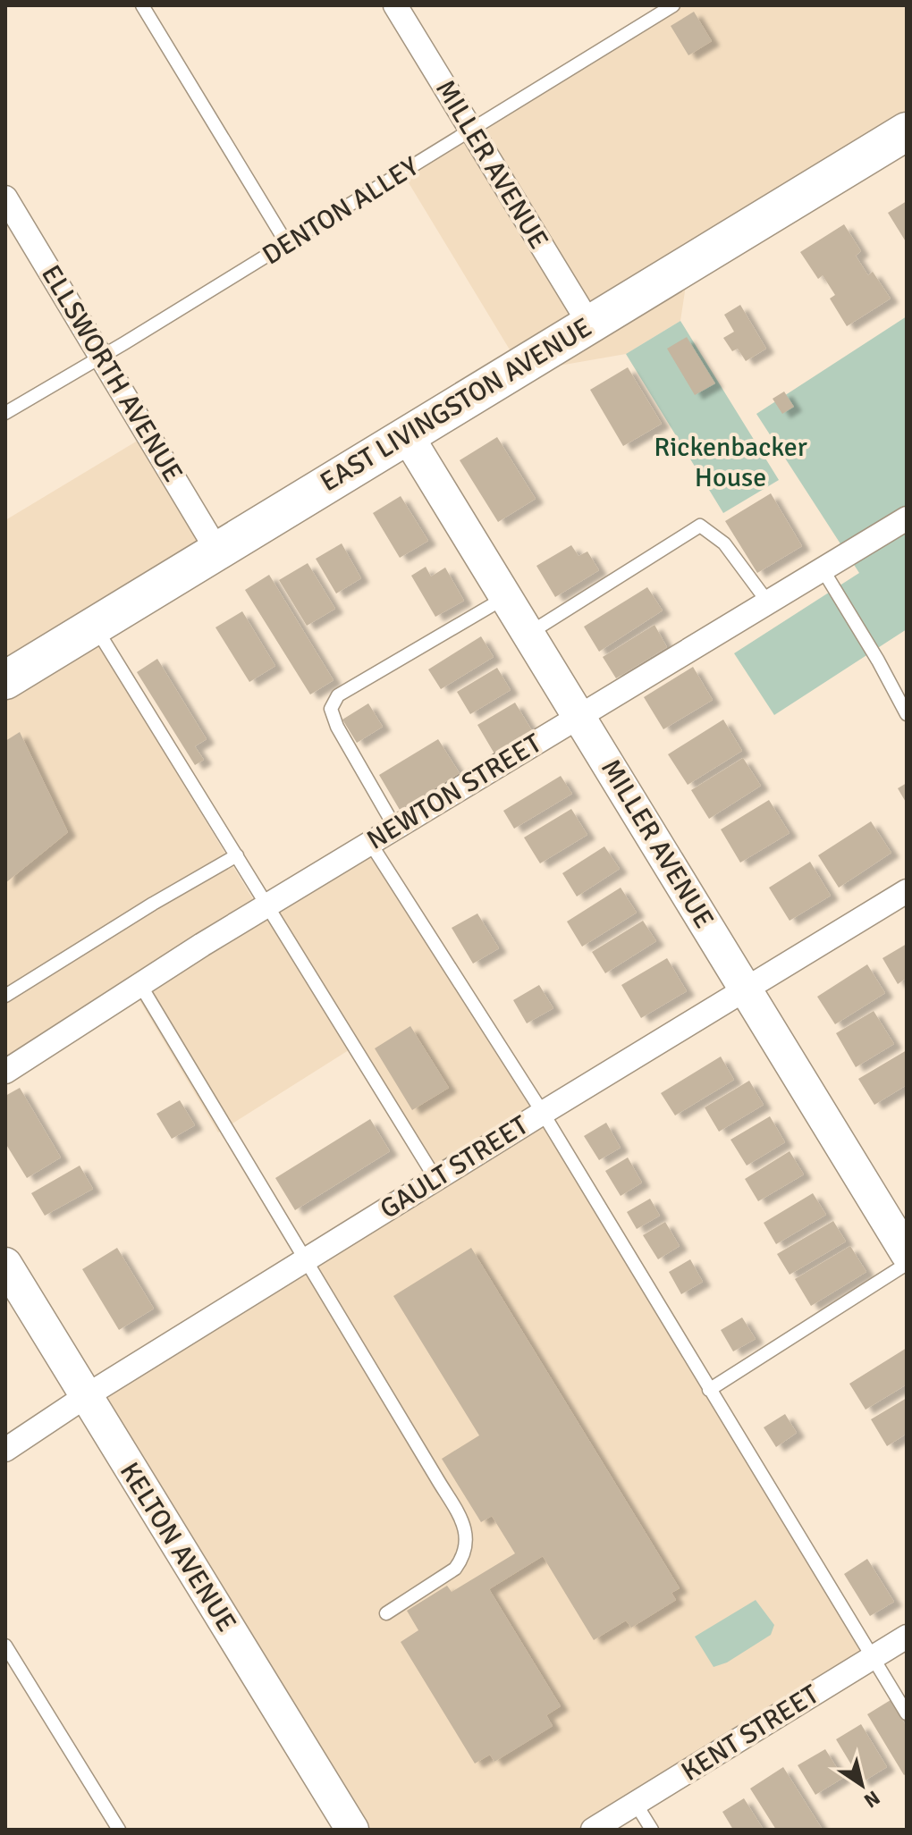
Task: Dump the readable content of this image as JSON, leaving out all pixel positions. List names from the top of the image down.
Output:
{
  "streets": {
    "main road": ["MILLER AVENUE", "EAST LIVINGSTON AVENUE", "KELTON AVENUE"],
    "street": [
      "ELLSWORTH AVENUE",
      "NEWTON STREET",
      "GAULT STREET",
      "KENT STREET"
    ],
    "lane": ["DENTON ALLEY"]
  },
  "crossings": [
    ["MILLER AVENUE", "DENTON ALLEY"],
    ["MILLER AVENUE", "EAST LIVINGSTON AVENUE"],
    ["MILLER AVENUE", "NEWTON STREET"],
    ["MILLER AVENUE", "GAULT STREET"],
    ["DENTON ALLEY", "ELLSWORTH AVENUE"],
    ["ELLSWORTH AVENUE", "EAST LIVINGSTON AVENUE"],
    ["GAULT STREET", "KELTON AVENUE"]
  ],
  "parks": ["Rickenbacker House"],
  "north": "bottom right"
}
